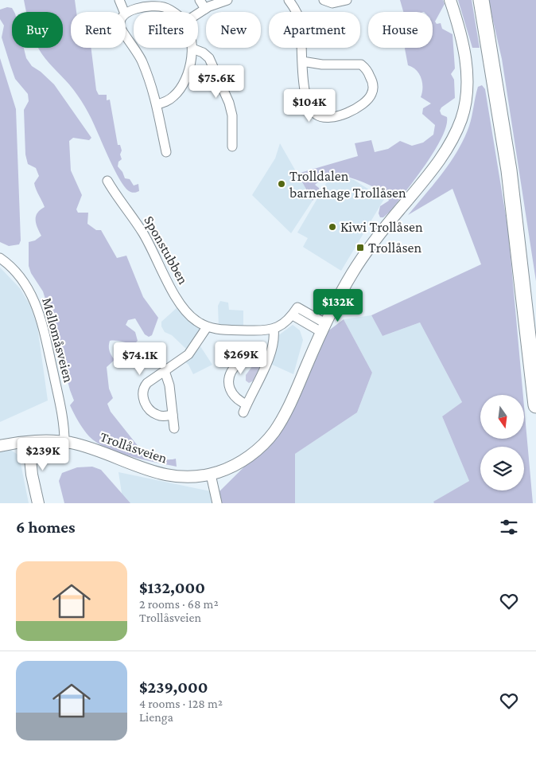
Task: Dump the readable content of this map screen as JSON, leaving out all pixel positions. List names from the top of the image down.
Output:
{
  "streets": {
    "street": ["Sponstubben", "Mellomåsveien", "Trollåsveien"]
  },
  "crossings": [
    ["Mellomåsveien", "Trollåsveien"]
  ],
  "places": {
    "other": ["Trolldalen barnehage Trollåsen", "Kiwi Trollåsen"],
    "transit": ["Trollåsen"]
  },
  "north": "bottom",
  "page": {
    "chip": [
      "Buy",
      "Rent",
      "Filters",
      "New",
      "Apartment",
      "House"
    ],
    "price": [
      "$75.6K",
      "$104K",
      "$132K",
      "$269K",
      "$74.1K",
      "$239K"
    ],
    "heading": "6 homes",
    "list": [
      {
        "name": "$132,000",
        "note": "2 rooms · 68 m² · Trollåsveien"
      },
      {
        "name": "$239,000",
        "note": "4 rooms · 128 m² · Lienga"
      }
    ]
  }
}
